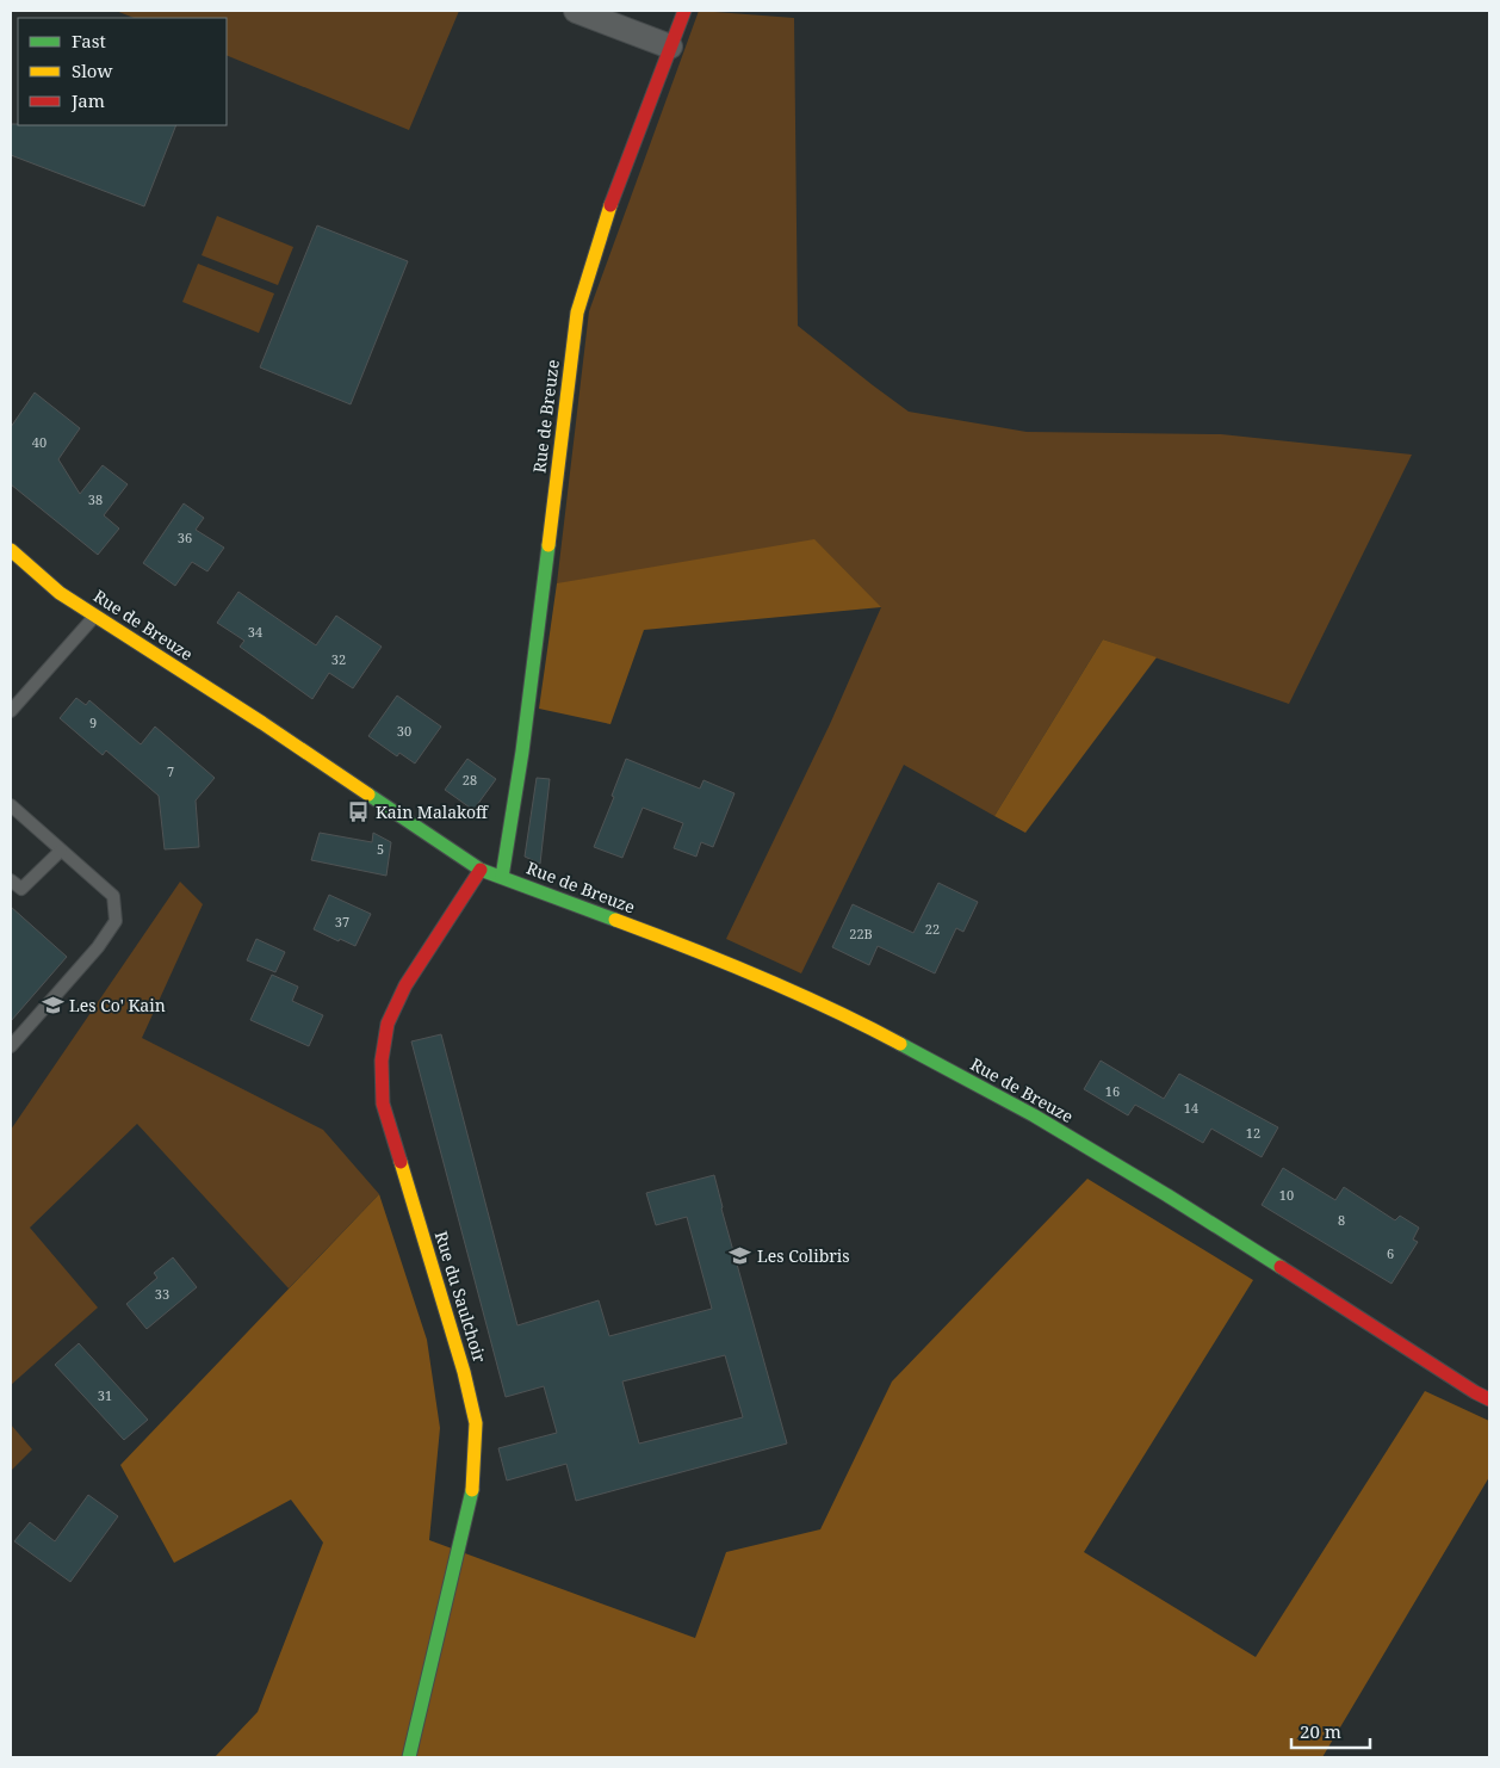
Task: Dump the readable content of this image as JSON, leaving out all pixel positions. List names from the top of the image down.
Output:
{
  "streets": {
    "street": ["Rue de Breuze", "Rue du Saulchoir"]
  },
  "crossings": [
    ["Rue de Breuze", "Rue du Saulchoir"]
  ],
  "places": {
    "bus stop": ["Kain Malakoff"],
    "school or university": ["Les Co' Kain", "Les Colibris"]
  },
  "house_numbers": [
    "40",
    "38",
    "36",
    "34",
    "32",
    "9",
    "30",
    "7",
    "28",
    "5",
    "37",
    "22",
    "22B",
    "16",
    "14",
    "12",
    "10",
    "8",
    "6",
    "33",
    "31"
  ],
  "legend": ["Fast", "Slow", "Jam"],
  "scale_bar": "20 m"
}
